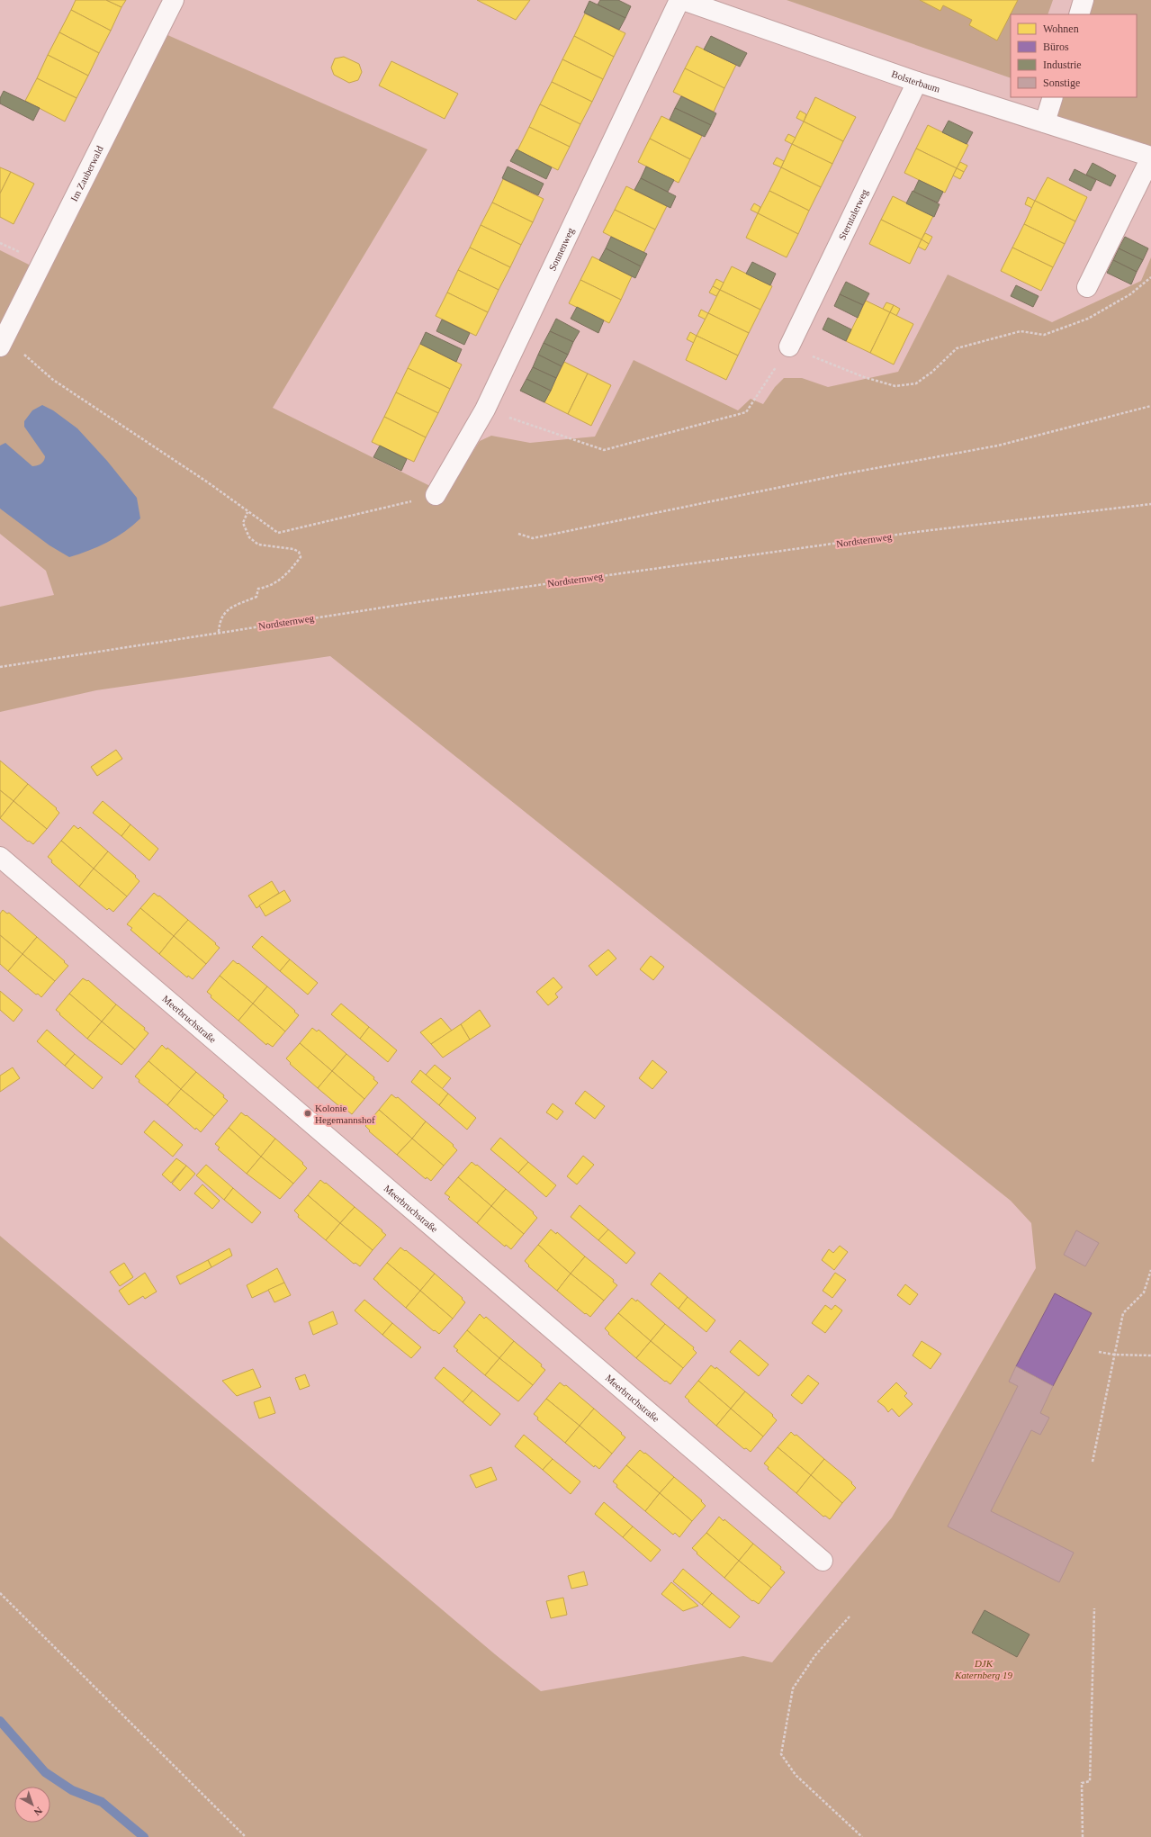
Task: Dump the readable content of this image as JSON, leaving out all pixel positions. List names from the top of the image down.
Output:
{
  "streets": {
    "street": [
      "Bolsterbaum",
      "Im Zauberwald",
      "Sterntalerweg",
      "Sonnenweg",
      "Meerbruchstraße"
    ],
    "path": ["Nordsternweg"]
  },
  "crossings": [
    ["Bolsterbaum", "Sterntalerweg"]
  ],
  "parks": ["DJK Katernberg 19"],
  "places": ["Kolonie Hegemannshof"],
  "legend": [
    "Wohnen",
    "Büros",
    "Industrie",
    "Sonstige"
  ],
  "north": "bottom right"
}
